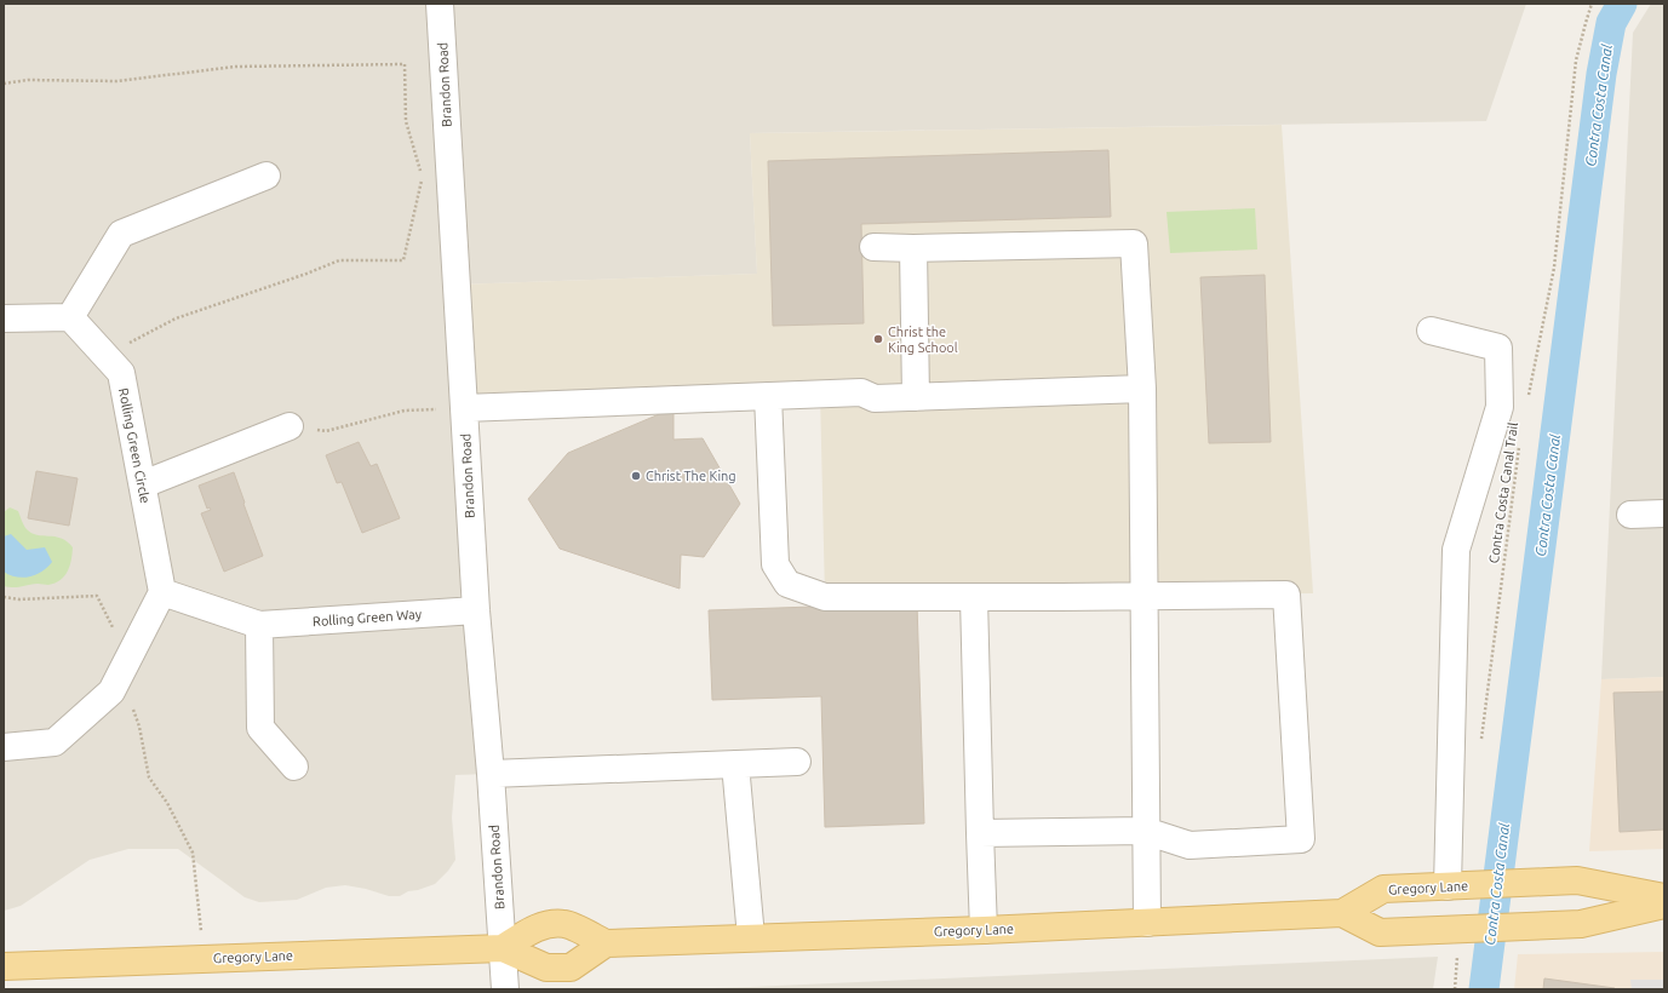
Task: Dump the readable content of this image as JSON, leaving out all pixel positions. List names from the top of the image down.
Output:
{
  "streets": {
    "main road": ["Gregory Lane"],
    "street": ["Brandon Road", "Rolling Green Circle", "Rolling Green Way"],
    "path": ["Contra Costa Canal Trail"]
  },
  "crossings": [
    ["Brandon Road", "Rolling Green Way"],
    ["Brandon Road", "Gregory Lane"],
    ["Rolling Green Circle", "Rolling Green Way"]
  ],
  "water": ["Contra Costa Canal"],
  "places": ["Christ the King School", "Christ The King"]
}
